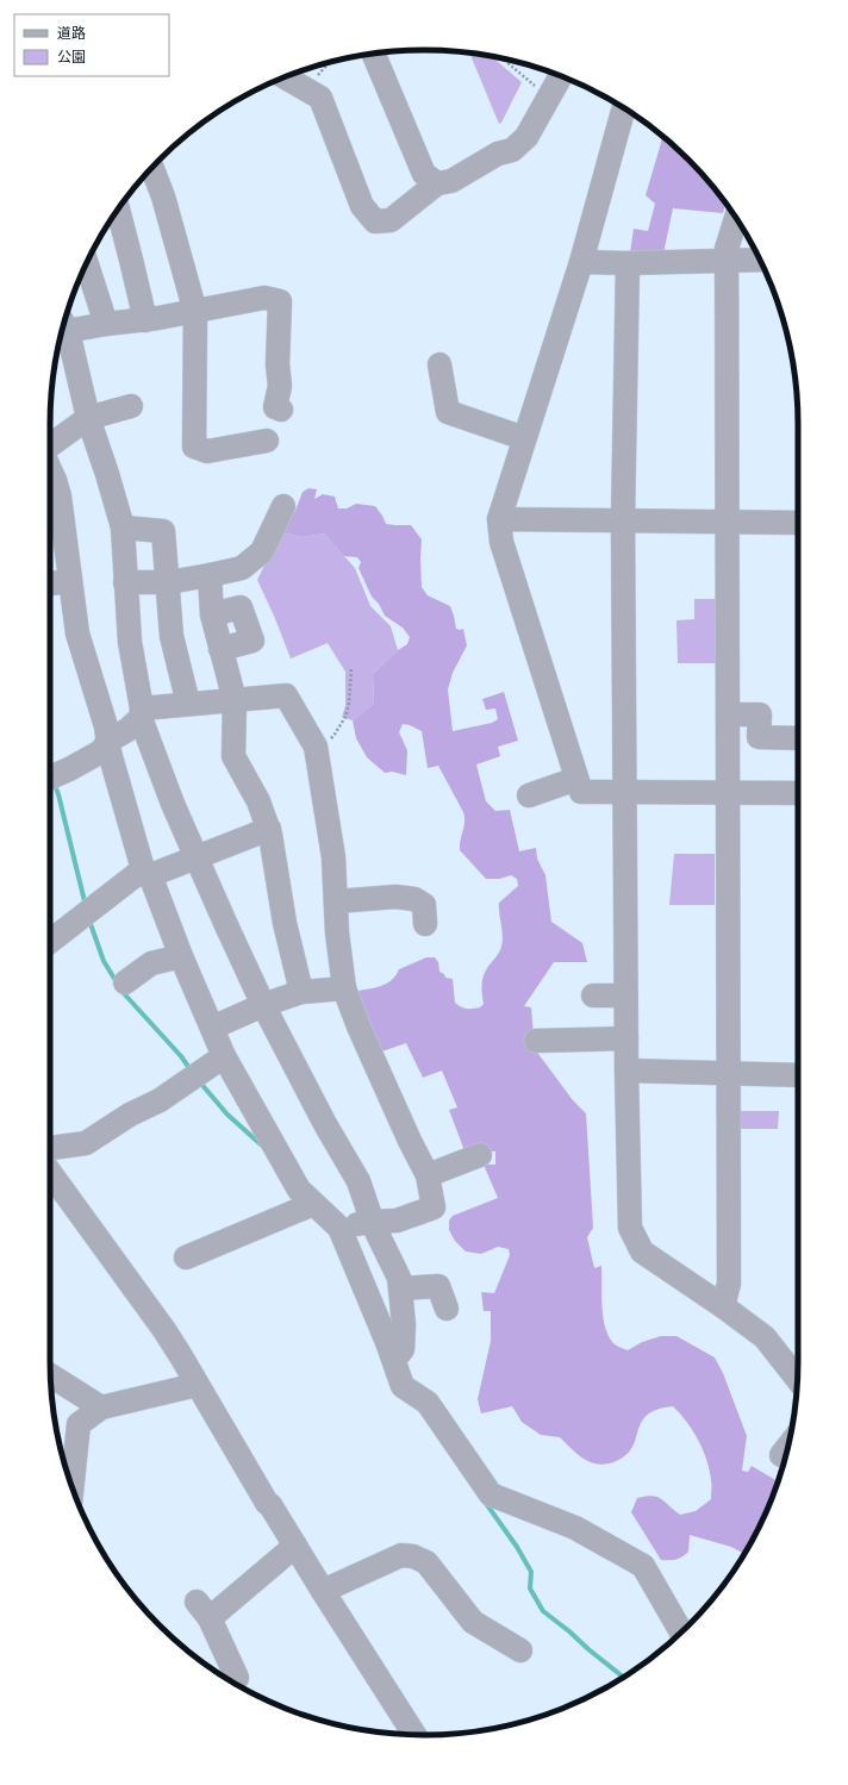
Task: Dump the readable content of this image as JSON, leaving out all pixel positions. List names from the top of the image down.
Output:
{
  "legend": ["道路", "公園"]
}
